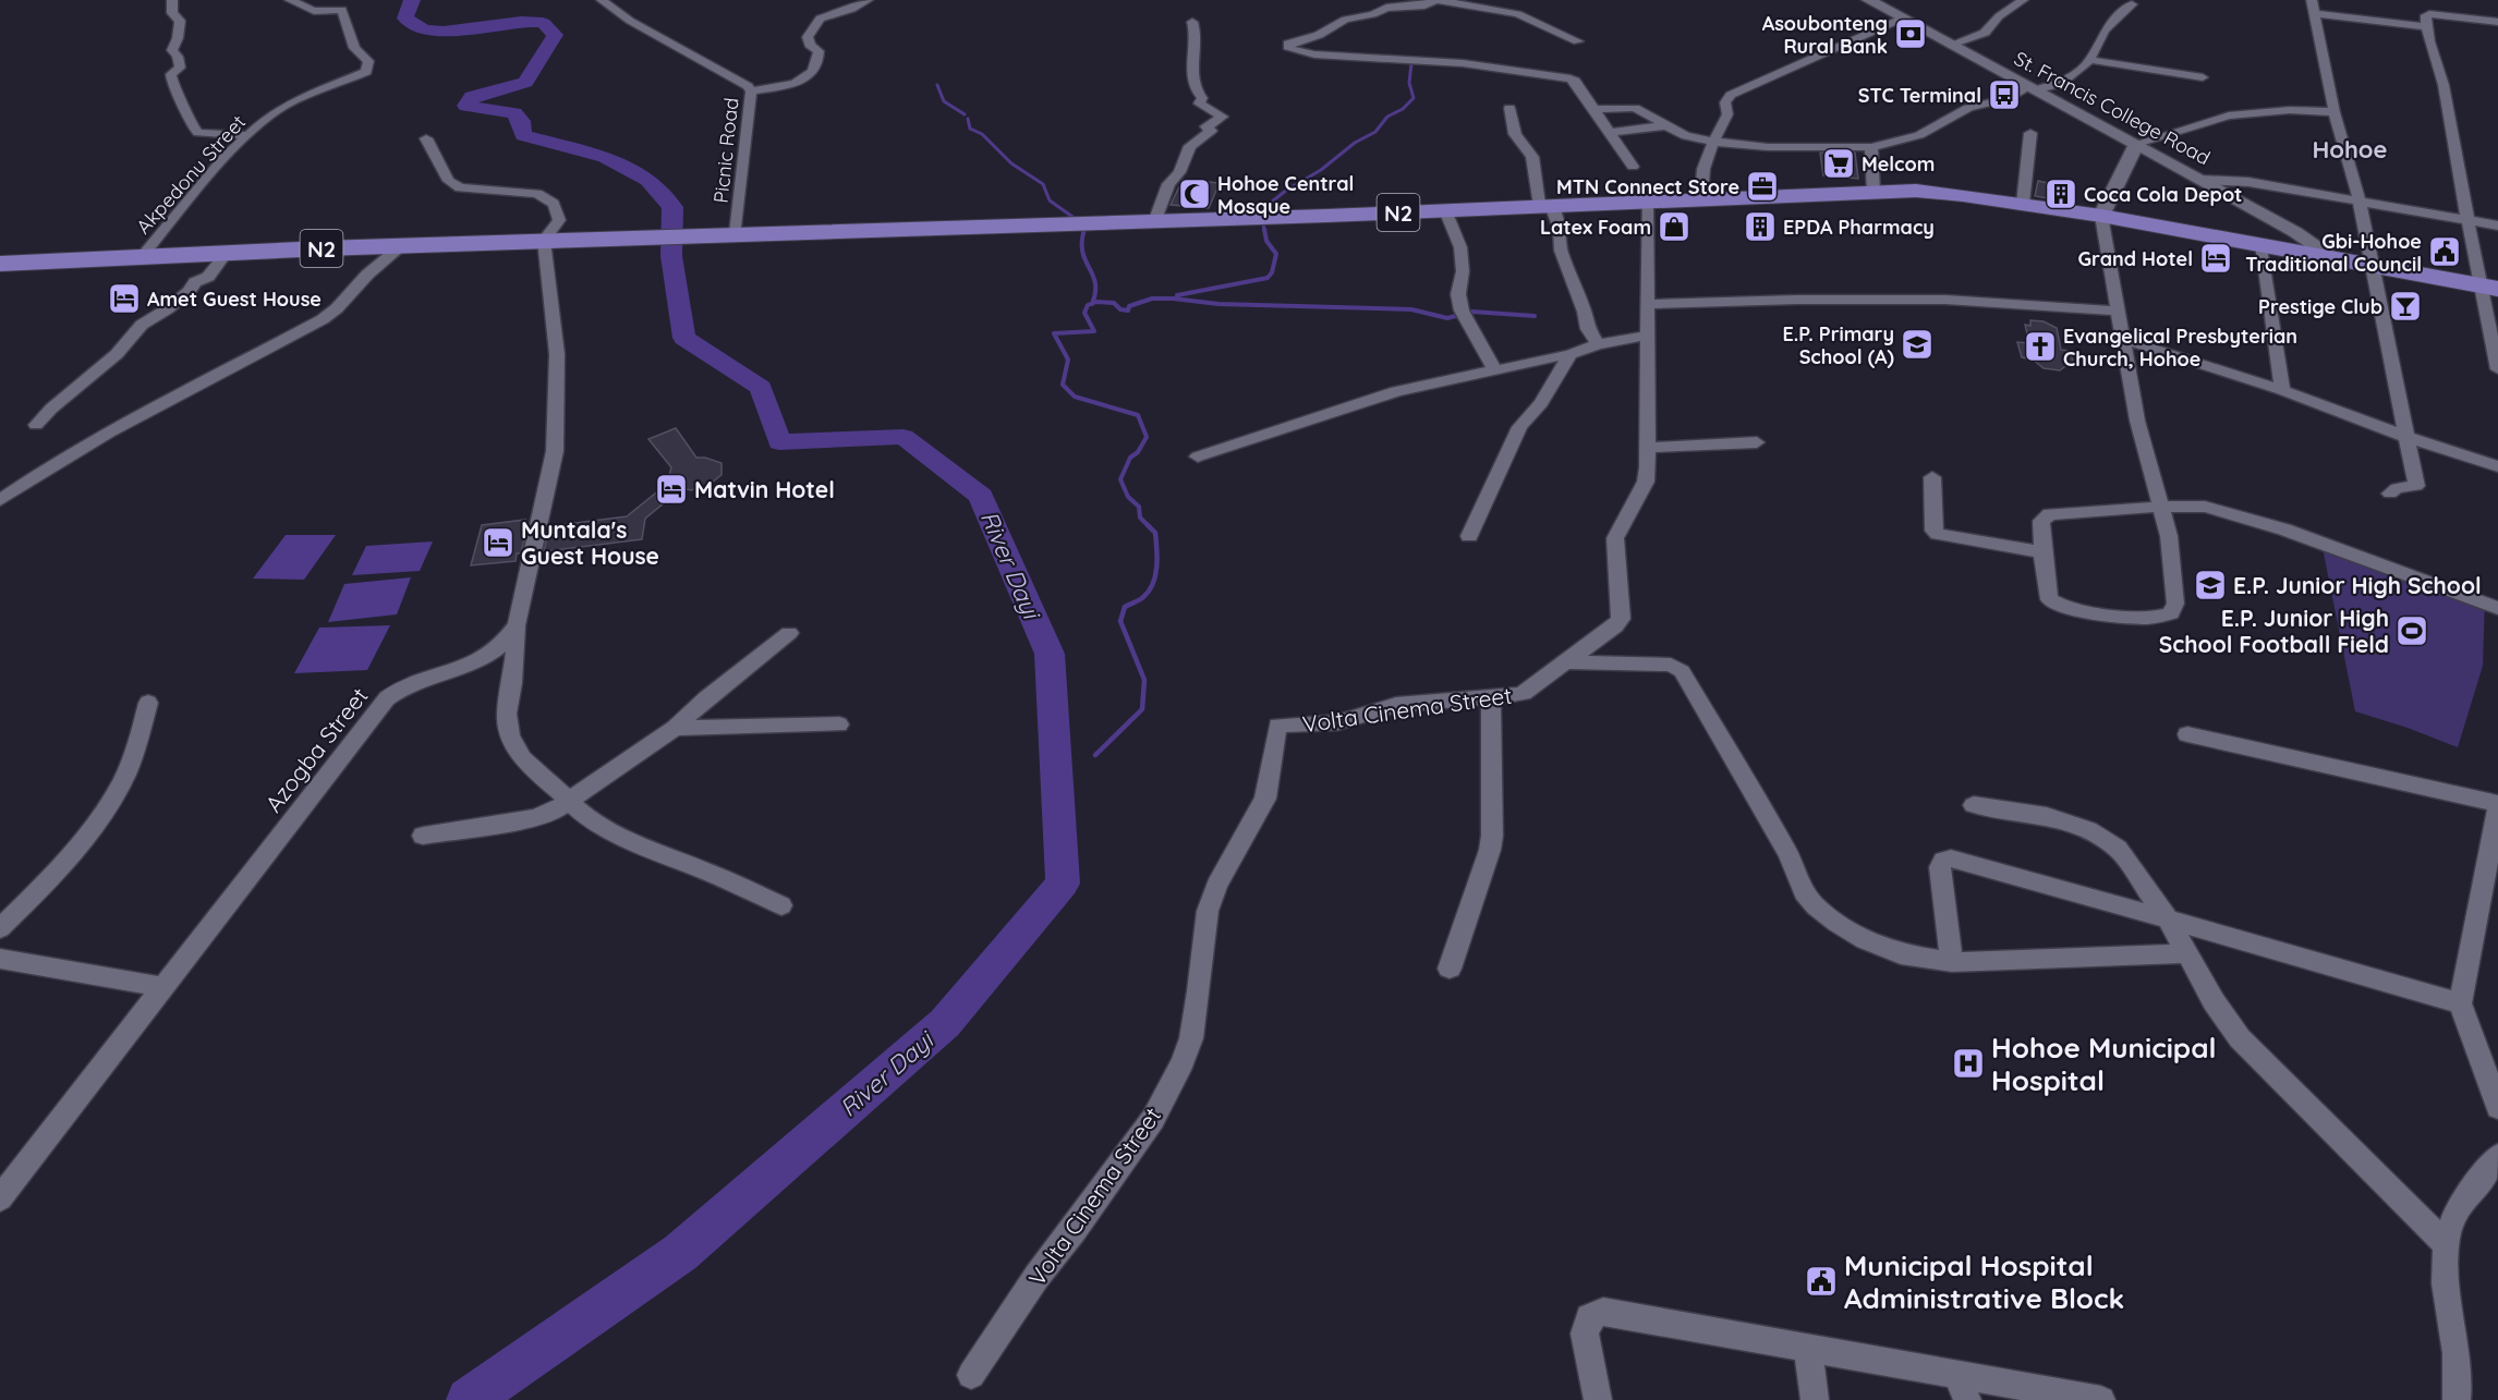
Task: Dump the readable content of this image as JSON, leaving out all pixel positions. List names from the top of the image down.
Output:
{
  "streets": {
    "highway": ["N2"],
    "main road": ["St. Francis College Road"],
    "street": [
      "Picnic Road",
      "Akpedonu Street",
      "Volta Cinema Street",
      "Azogba Street"
    ]
  },
  "crossings": [
    ["St. Francis College Road", "N2"],
    ["Picnic Road", "N2"],
    ["Akpedonu Street", "N2"],
    ["N2", "Volta Cinema Street"],
    ["N2", "Azogba Street"]
  ],
  "districts": ["Hohoe"],
  "water": ["River Dayi"],
  "places": {
    "bank": ["Asoubonteng Rural Bank"],
    "bus stop": ["STC Terminal"],
    "supermarket": ["Melcom"],
    "office": ["MTN Connect Store"],
    "mosque": ["Hohoe Central Mosque"],
    "building": ["Coca Cola Depot", "EPDA Pharmacy"],
    "shop": ["Latex Foam"],
    "public building": ["Gbi-Hohoe Traditional Council", "Municipal Hospital Administrative Block"],
    "hotel": [
      "Grand Hotel",
      "Amet Guest House",
      "Matvin Hotel",
      "Muntala's Guest House"
    ],
    "bar": ["Prestige Club"],
    "school or university": ["E.P. Primary School (A)", "E.P. Junior High School"],
    "church": ["Evangelical Presbyterian Church, Hohoe"],
    "sports": ["E.P. Junior High School Football Field"],
    "hospital": ["Hohoe Municipal Hospital"]
  }
}
